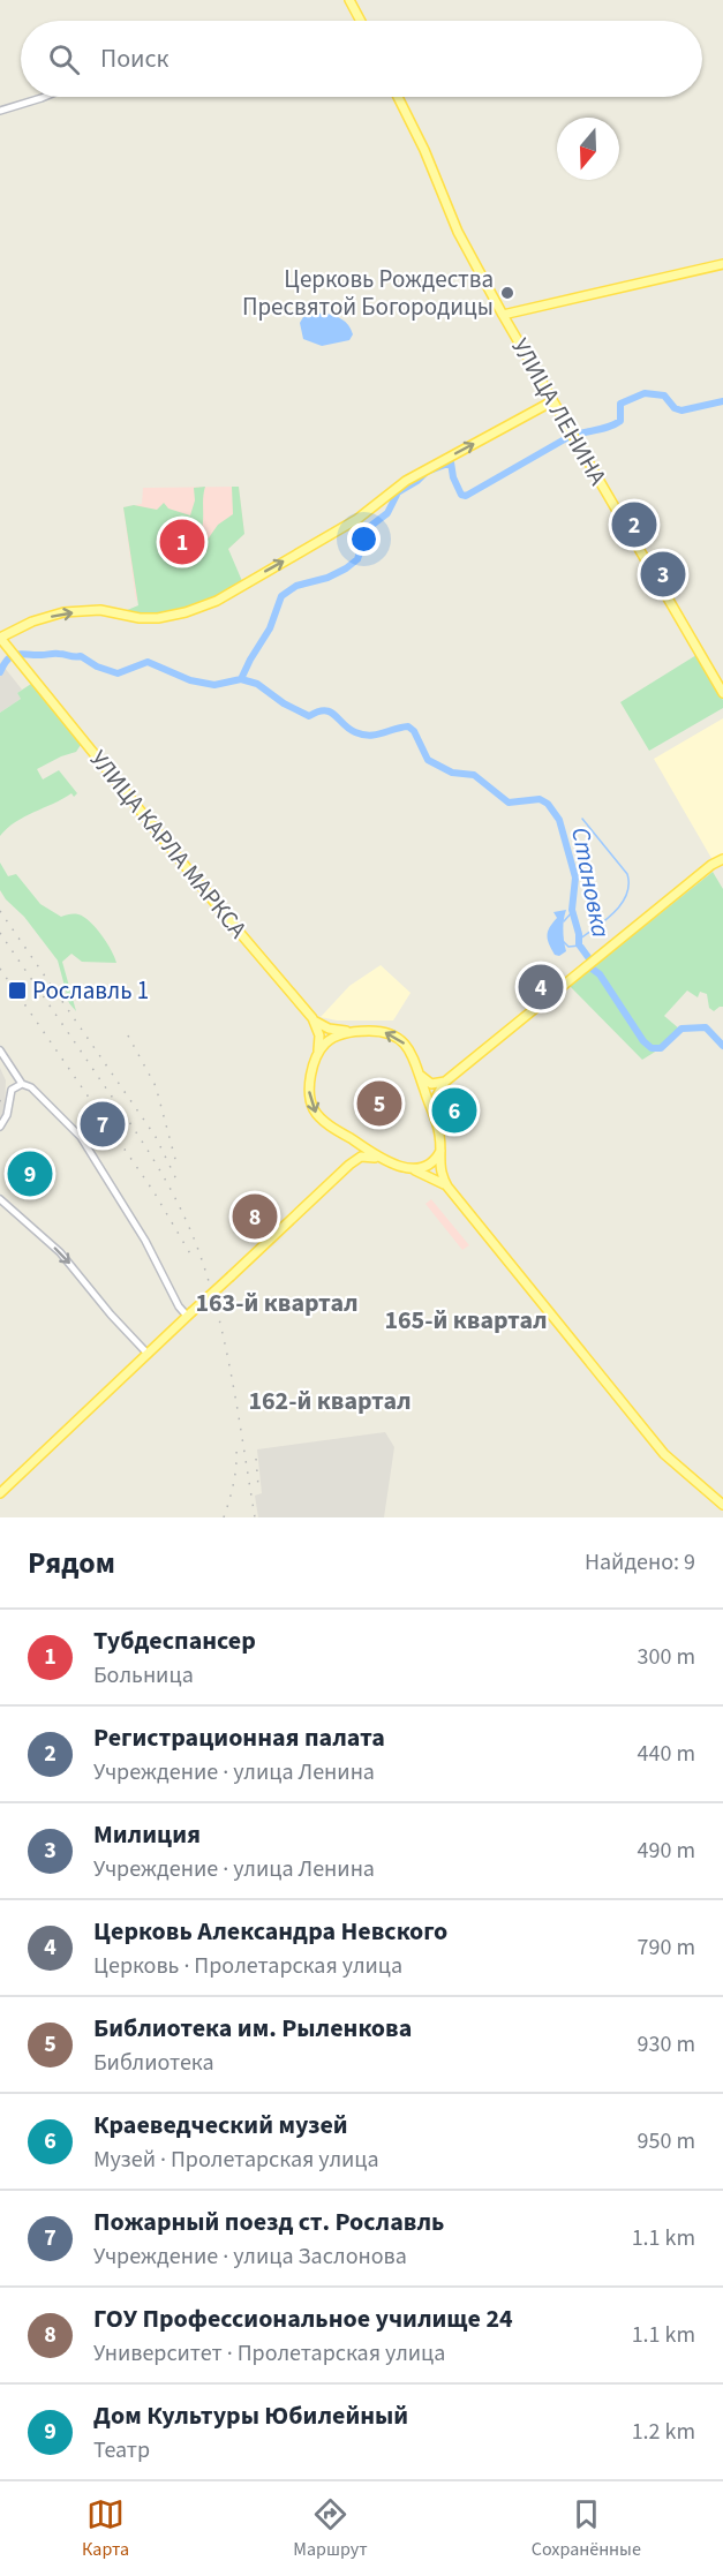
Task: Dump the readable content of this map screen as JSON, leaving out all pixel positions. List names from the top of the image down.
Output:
{
  "streets": {
    "main road": ["УЛИЦА ЛЕНИНА", "УЛИЦА КАРЛА МАРКСА"]
  },
  "districts": ["163-й квартал", "165-й квартал", "162-й квартал"],
  "water": ["Становка"],
  "places": {
    "other": ["Церковь Рождества Пресвятой Богородицы"],
    "transit": ["Рославль 1"]
  },
  "north": "bottom",
  "page": {
    "search": "Поиск",
    "pins": [
      "2",
      "1",
      "3",
      "4",
      "5",
      "6",
      "7",
      "9",
      "8"
    ],
    "heading": ["Рядом", "Найдено: 9"],
    "list": [
      {
        "mark": "1",
        "name": "Тубдеспансер",
        "note": "Больница",
        "value": "300 m"
      },
      {
        "mark": "2",
        "name": "Регистрационная палата",
        "note": "Учреждение · улица Ленина",
        "value": "440 m"
      },
      {
        "mark": "3",
        "name": "Милиция",
        "note": "Учреждение · улица Ленина",
        "value": "490 m"
      },
      {
        "mark": "4",
        "name": "Церковь Александра Невского",
        "note": "Церковь · Пролетарская улица",
        "value": "790 m"
      },
      {
        "mark": "5",
        "name": "Библиотека им. Рыленкова",
        "note": "Библиотека",
        "value": "930 m"
      },
      {
        "mark": "6",
        "name": "Краеведческий музей",
        "note": "Музей · Пролетарская улица",
        "value": "950 m"
      },
      {
        "mark": "7",
        "name": "Пожарный поезд ст. Рославль",
        "note": "Учреждение · улица Заслонова",
        "value": "1.1 km"
      },
      {
        "mark": "8",
        "name": "ГОУ Профессиональное училище 24",
        "note": "Университет · Пролетарская улица",
        "value": "1.1 km"
      },
      {
        "mark": "9",
        "name": "Дом Культуры Юбилейный",
        "note": "Театр",
        "value": "1.2 km"
      }
    ],
    "nav": ["Карта", "Маршрут", "Сохранённые"]
  }
}
